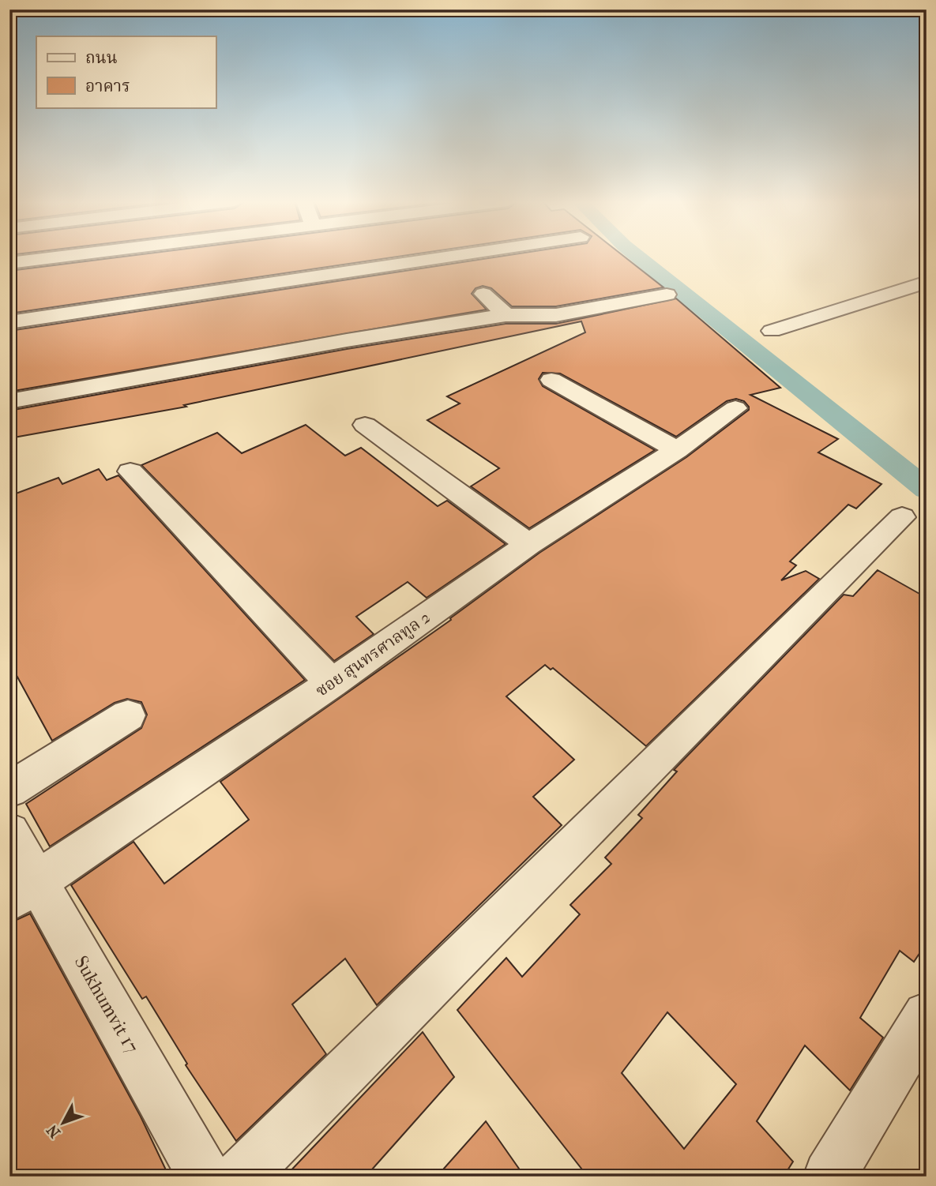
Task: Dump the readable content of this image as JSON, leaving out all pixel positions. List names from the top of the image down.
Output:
{
  "streets": {
    "street": ["ซอย สุนทรศาลทูล 2", "Sukhumvit 17"]
  },
  "crossings": [
    ["ซอย สุนทรศาลทูล 2", "Sukhumvit 17"]
  ],
  "legend": ["ถนน", "อาคาร"],
  "north": "bottom left"
}
